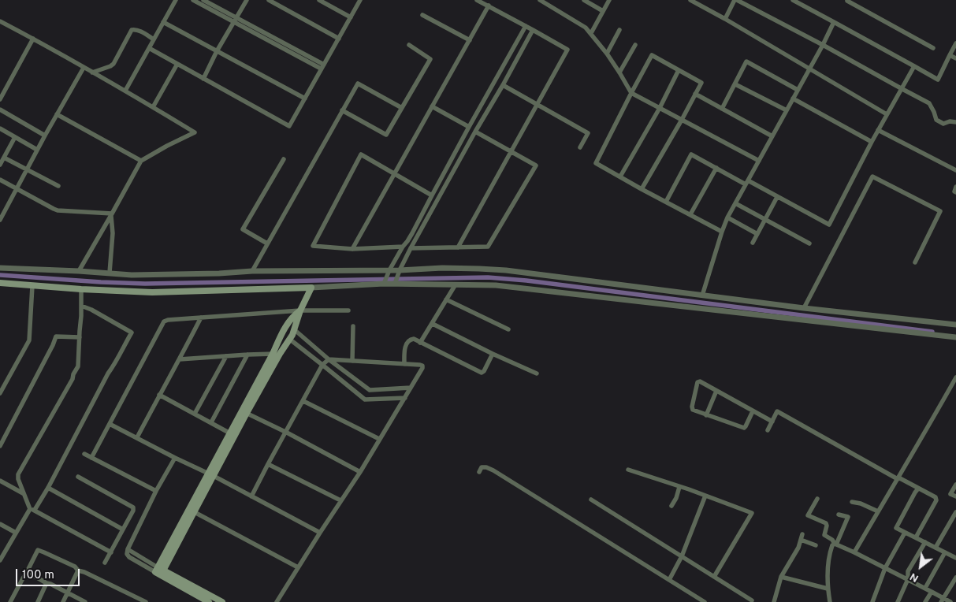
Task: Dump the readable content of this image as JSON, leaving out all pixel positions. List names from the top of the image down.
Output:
{
  "scale_bar": "100 m",
  "north": "bottom left"
}
